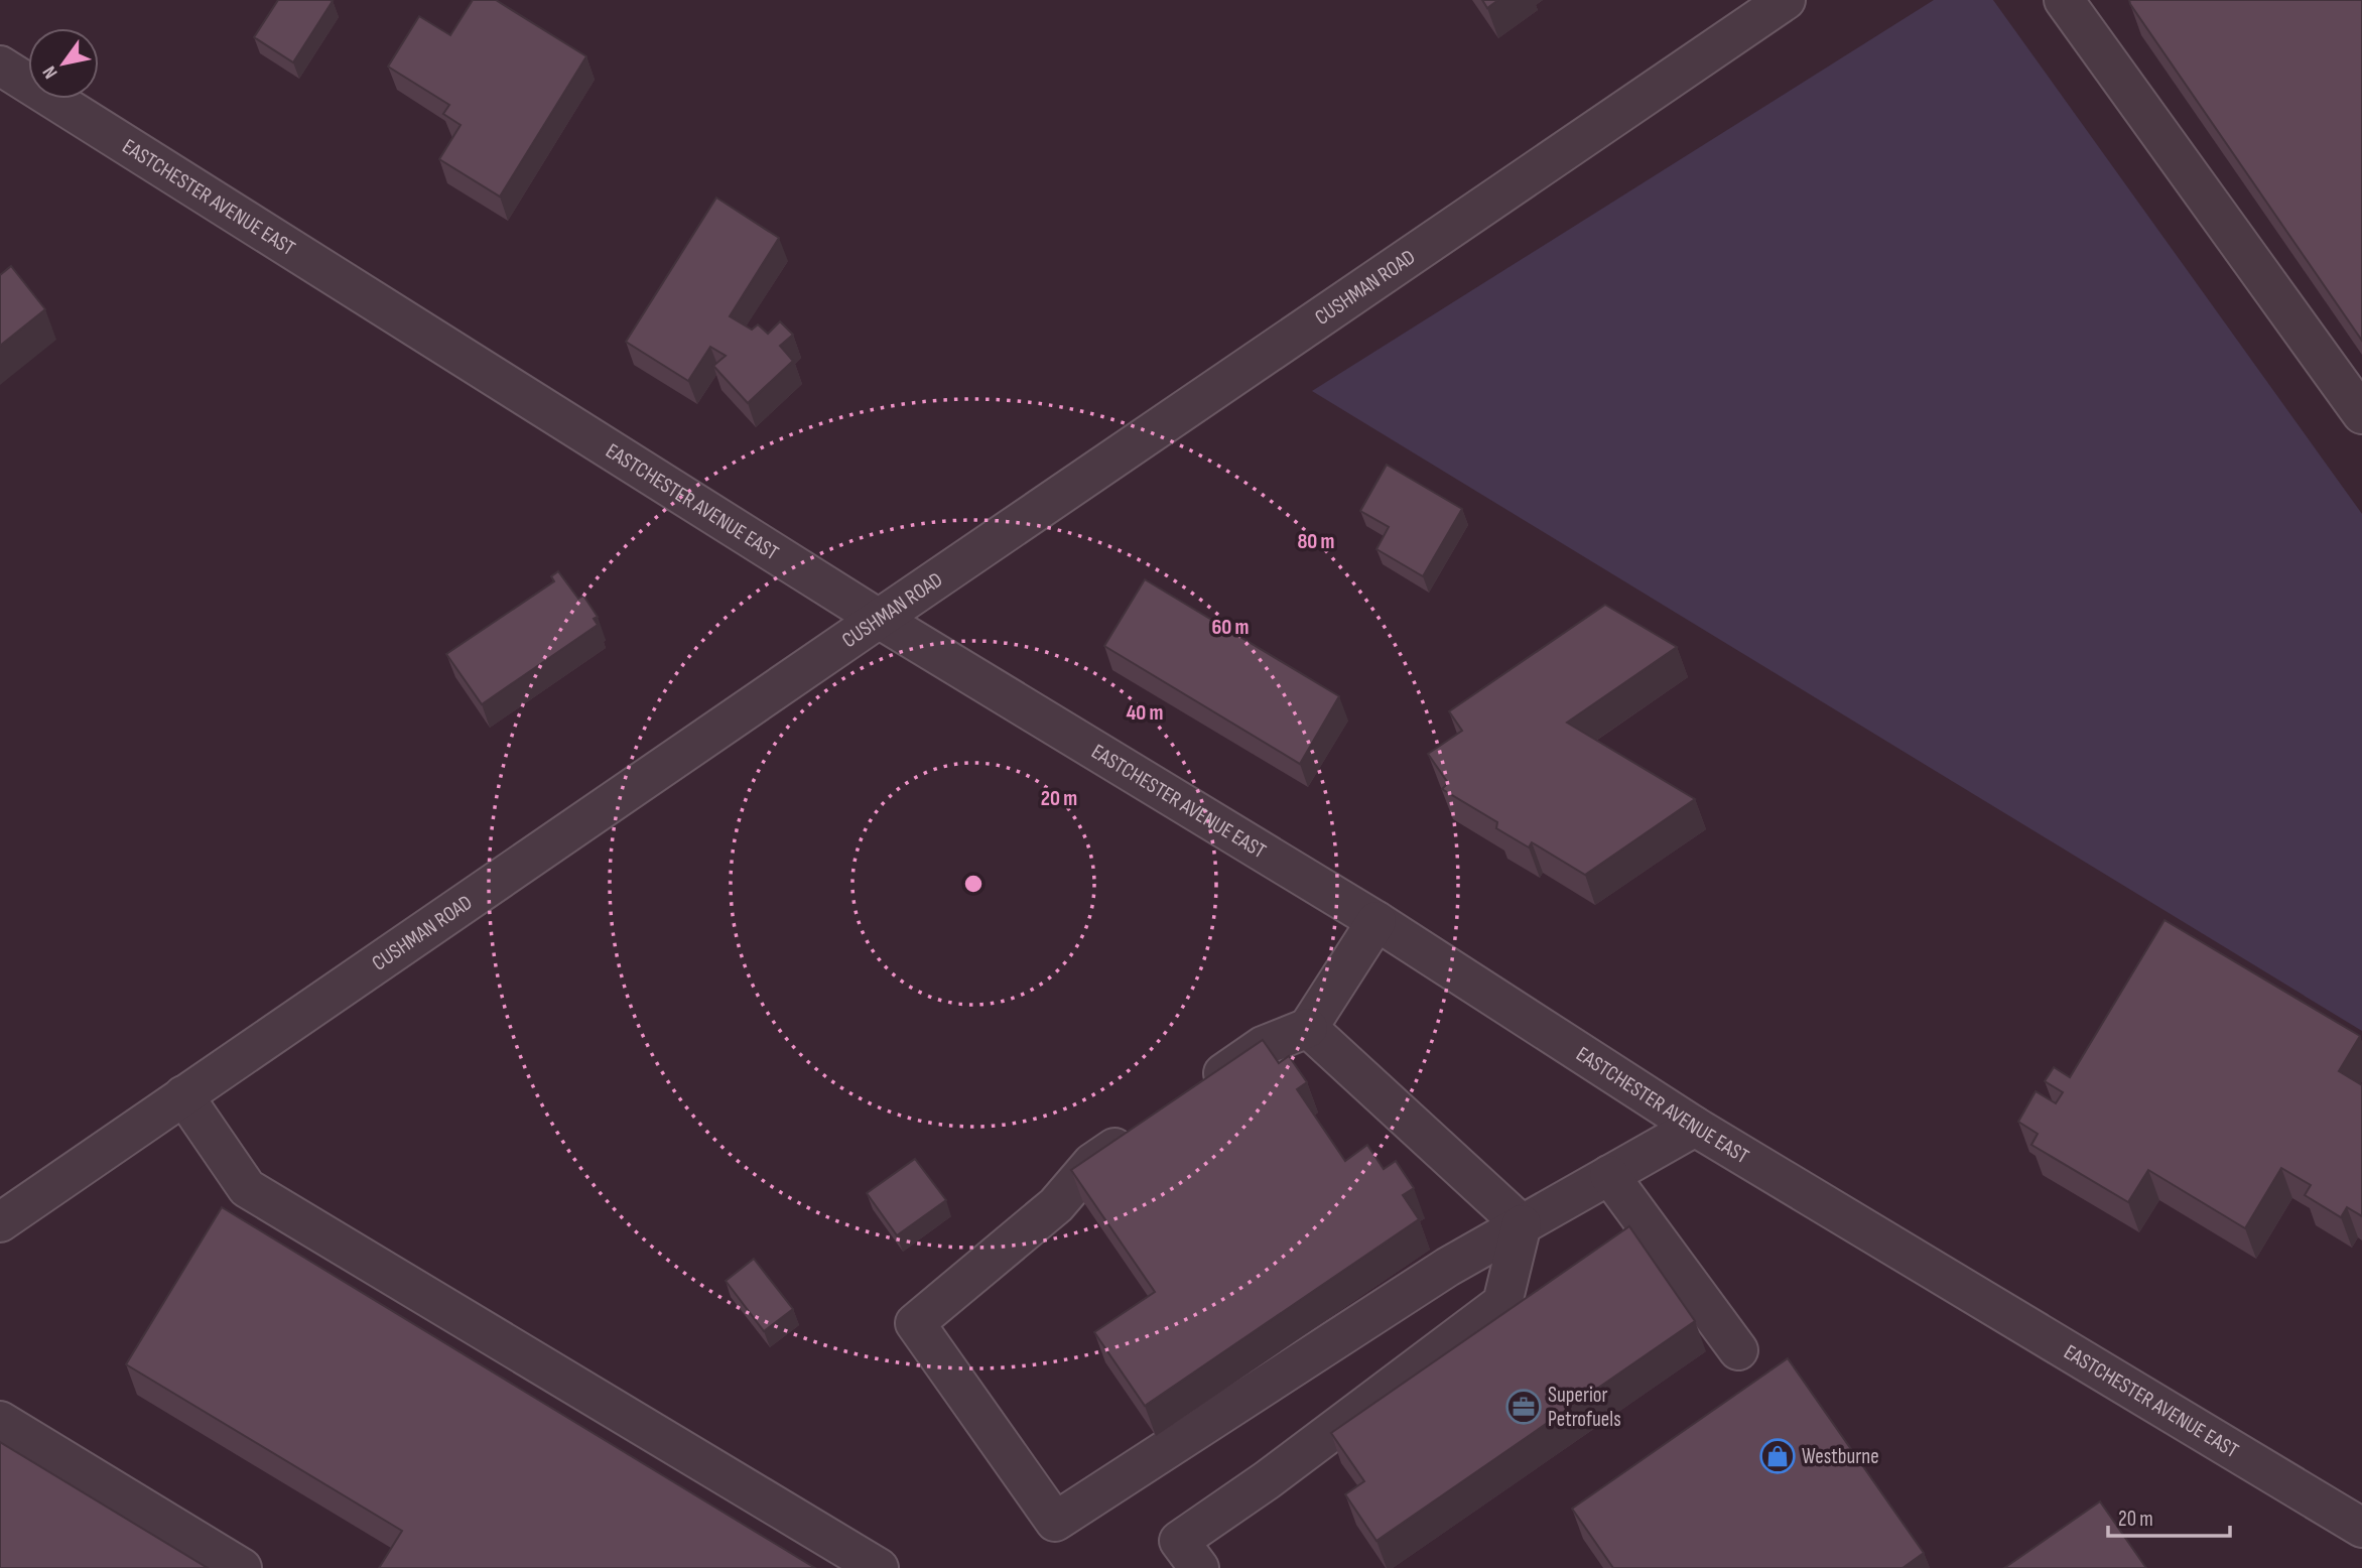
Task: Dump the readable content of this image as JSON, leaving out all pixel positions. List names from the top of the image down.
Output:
{
  "streets": {
    "street": ["EASTCHESTER AVENUE EAST", "CUSHMAN ROAD"]
  },
  "crossings": [
    ["EASTCHESTER AVENUE EAST", "CUSHMAN ROAD"]
  ],
  "places": {
    "office": ["Superior Petrofuels"],
    "shop": ["Westburne"]
  },
  "scale_bar": "20 m",
  "north": "bottom left",
  "rings": [
    "80 m",
    "60 m",
    "40 m",
    "20 m"
  ]
}
